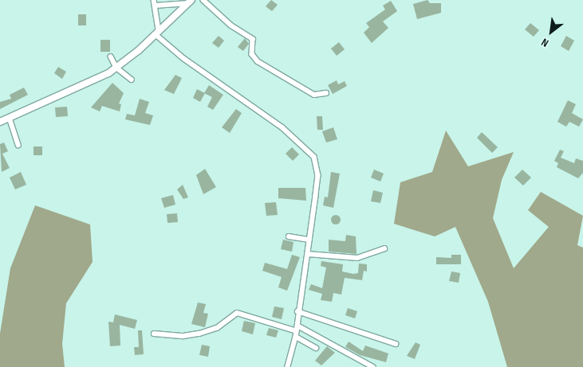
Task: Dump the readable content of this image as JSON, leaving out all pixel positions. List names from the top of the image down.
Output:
{
  "north": "bottom left"
}
